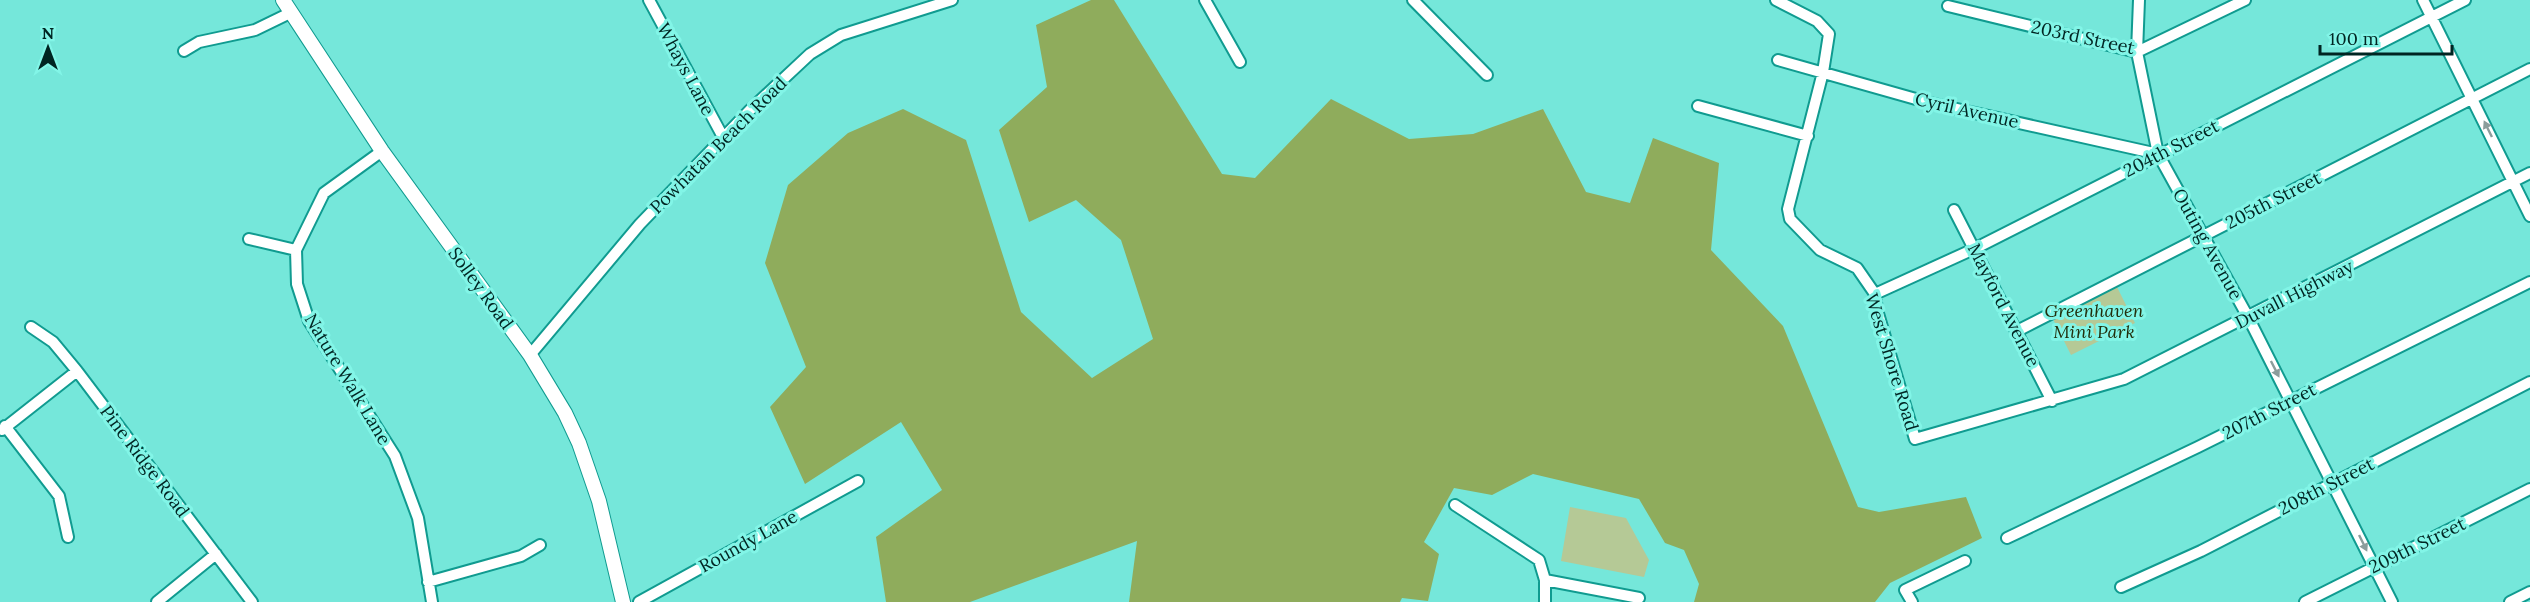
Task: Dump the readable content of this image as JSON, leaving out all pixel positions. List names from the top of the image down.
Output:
{
  "streets": {
    "main road": ["Solley Road"],
    "street": [
      "203rd Street",
      "Whays Lane",
      "Cyril Avenue",
      "Powhatan Beach Road",
      "204th Street",
      "205th Street",
      "Outing Avenue",
      "Duvall Highway",
      "Mayford Avenue",
      "West Shore Road",
      "Nature Walk Lane",
      "207th Street",
      "Pine Ridge Road",
      "208th Street",
      "Roundy Lane",
      "209th Street"
    ]
  },
  "crossings": [
    ["203rd Street", "Outing Avenue"],
    ["Whays Lane", "Powhatan Beach Road"],
    ["Cyril Avenue", "204th Street"],
    ["Cyril Avenue", "Outing Avenue"],
    ["Cyril Avenue", "West Shore Road"],
    ["Powhatan Beach Road", "Solley Road"],
    ["204th Street", "Outing Avenue"],
    ["204th Street", "Mayford Avenue"],
    ["204th Street", "West Shore Road"],
    ["205th Street", "Outing Avenue"],
    ["205th Street", "Mayford Avenue"],
    ["Outing Avenue", "Duvall Highway"],
    ["Outing Avenue", "207th Street"],
    ["Outing Avenue", "208th Street"],
    ["Outing Avenue", "209th Street"],
    ["Solley Road", "Nature Walk Lane"],
    ["Duvall Highway", "Mayford Avenue"],
    ["Duvall Highway", "West Shore Road"],
    ["Mayford Avenue", "West Shore Road"]
  ],
  "parks": ["Greenhaven Mini Park"],
  "scale_bar": "100 m",
  "north": "top"
}
